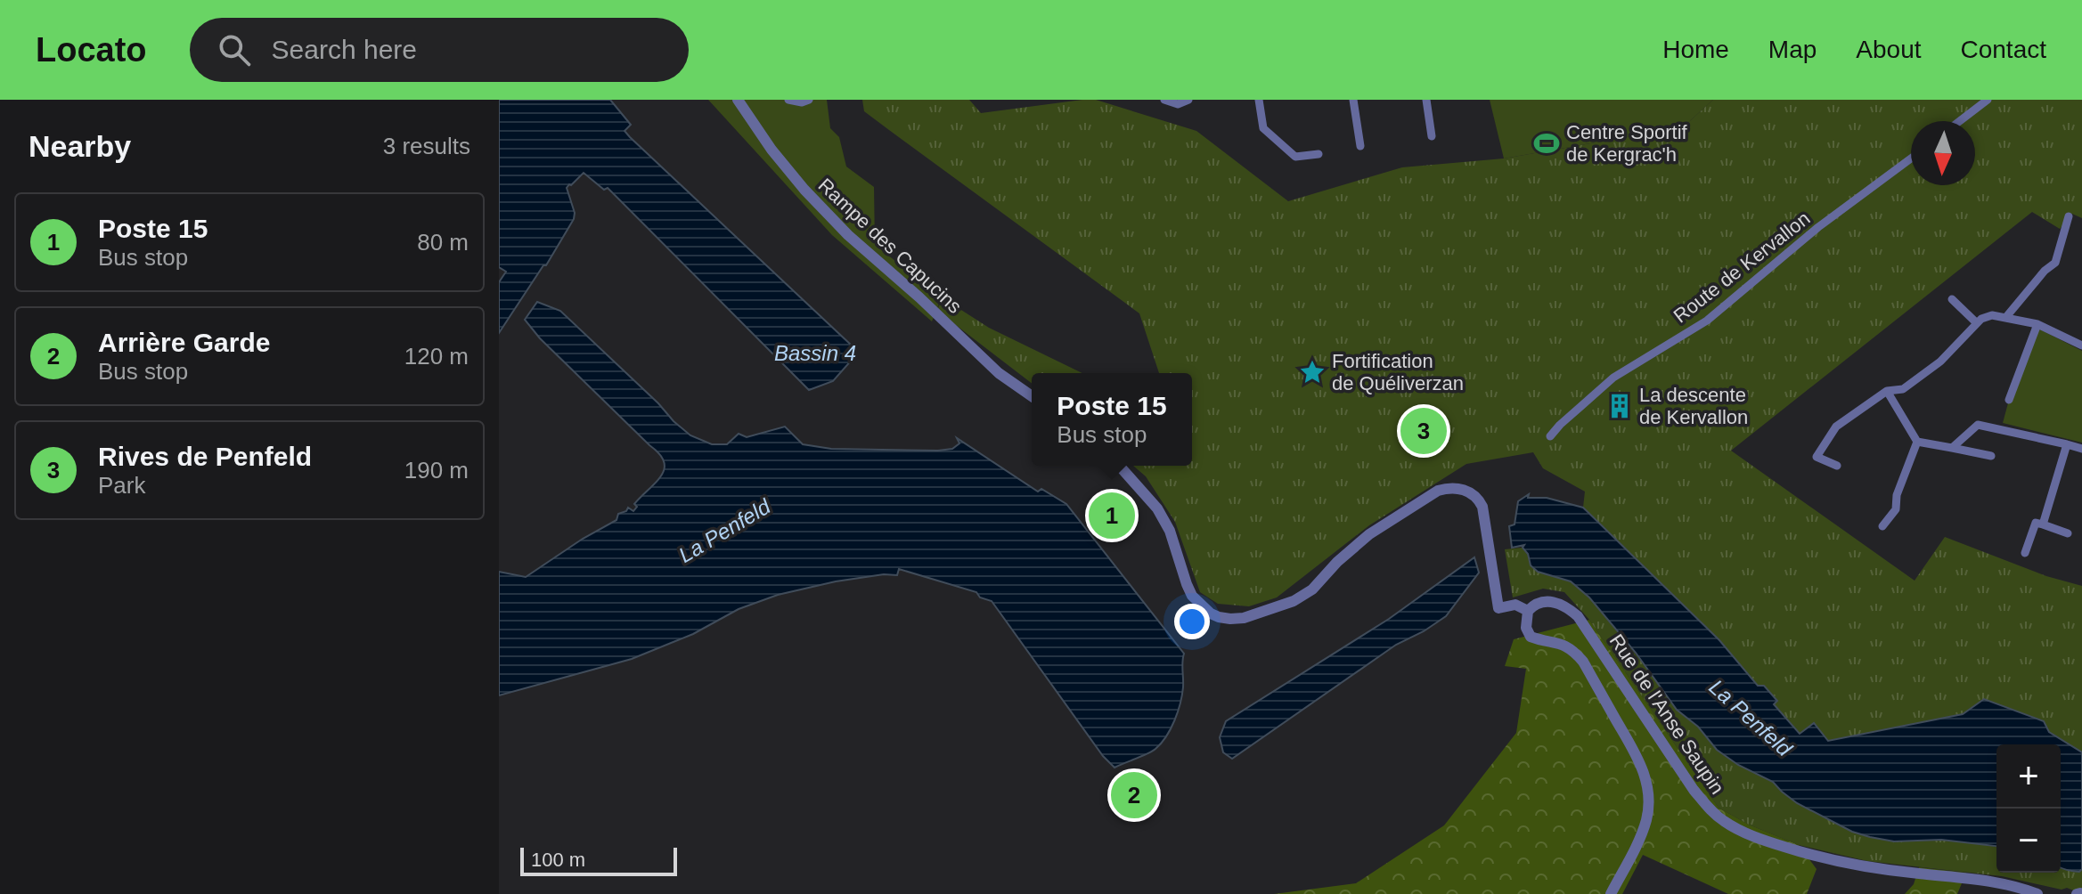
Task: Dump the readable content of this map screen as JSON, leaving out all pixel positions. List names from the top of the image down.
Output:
{
  "streets": {
    "street": ["Rampe des Capucins", "Route de Kervallon", "Rue de l'Anse Saupin"]
  },
  "water": ["Bassin 4", "La Penfeld"],
  "places": {
    "sports": ["Centre Sportif de Kergrac'h"],
    "place": ["Fortification de Quéliverzan"],
    "building": ["La descente de Kervallon"]
  },
  "scale_bar": "100 m",
  "north": "bottom",
  "page": {
    "header": "Locato",
    "search": "Search here",
    "nav": [
      "Home",
      "Map",
      "About",
      "Contact"
    ],
    "heading": ["Nearby", "3 results"],
    "list": [
      {
        "mark": "1",
        "name": "Poste 15",
        "note": "Bus stop",
        "value": "80 m"
      },
      {
        "mark": "2",
        "name": "Arrière Garde",
        "note": "Bus stop",
        "value": "120 m"
      },
      {
        "mark": "3",
        "name": "Rives de Penfeld",
        "note": "Park",
        "value": "190 m"
      }
    ],
    "popup": ["Poste 15", "Bus stop"],
    "pins": ["3", "1", "2"],
    "map_buttons": ["+", "−"],
    "scale": "100 m"
  }
}
